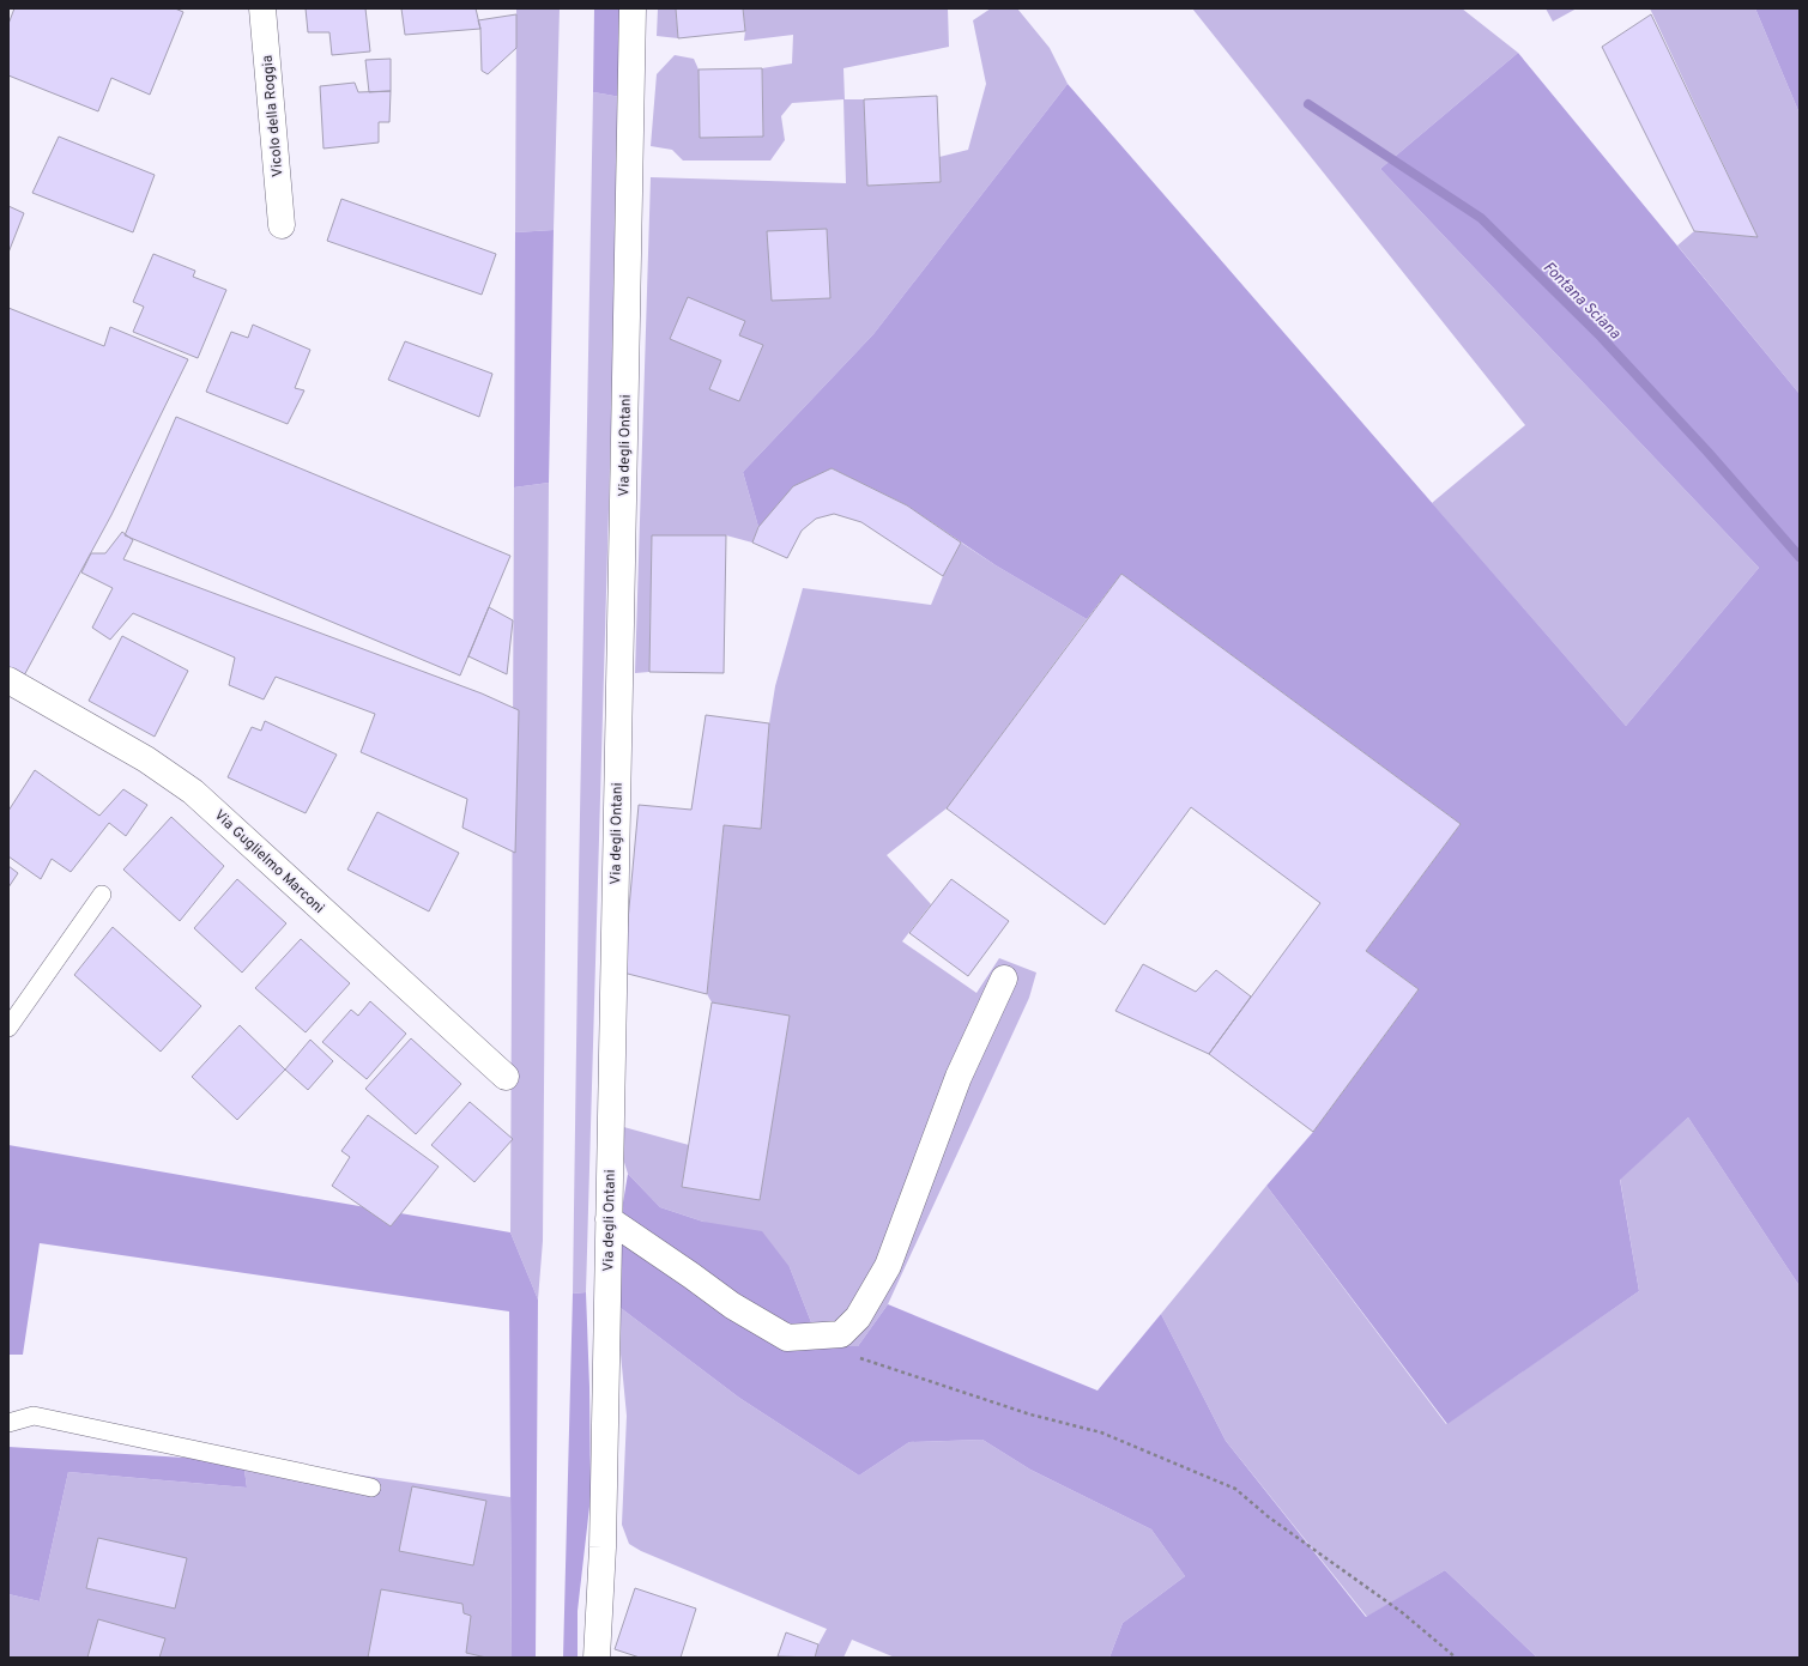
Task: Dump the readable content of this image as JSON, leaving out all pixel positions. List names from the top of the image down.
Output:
{
  "streets": {
    "street": ["Vicolo della Roggia", "Via degli Ontani", "Via Guglielmo Marconi"]
  },
  "water": ["Fontana Sciana"]
}
